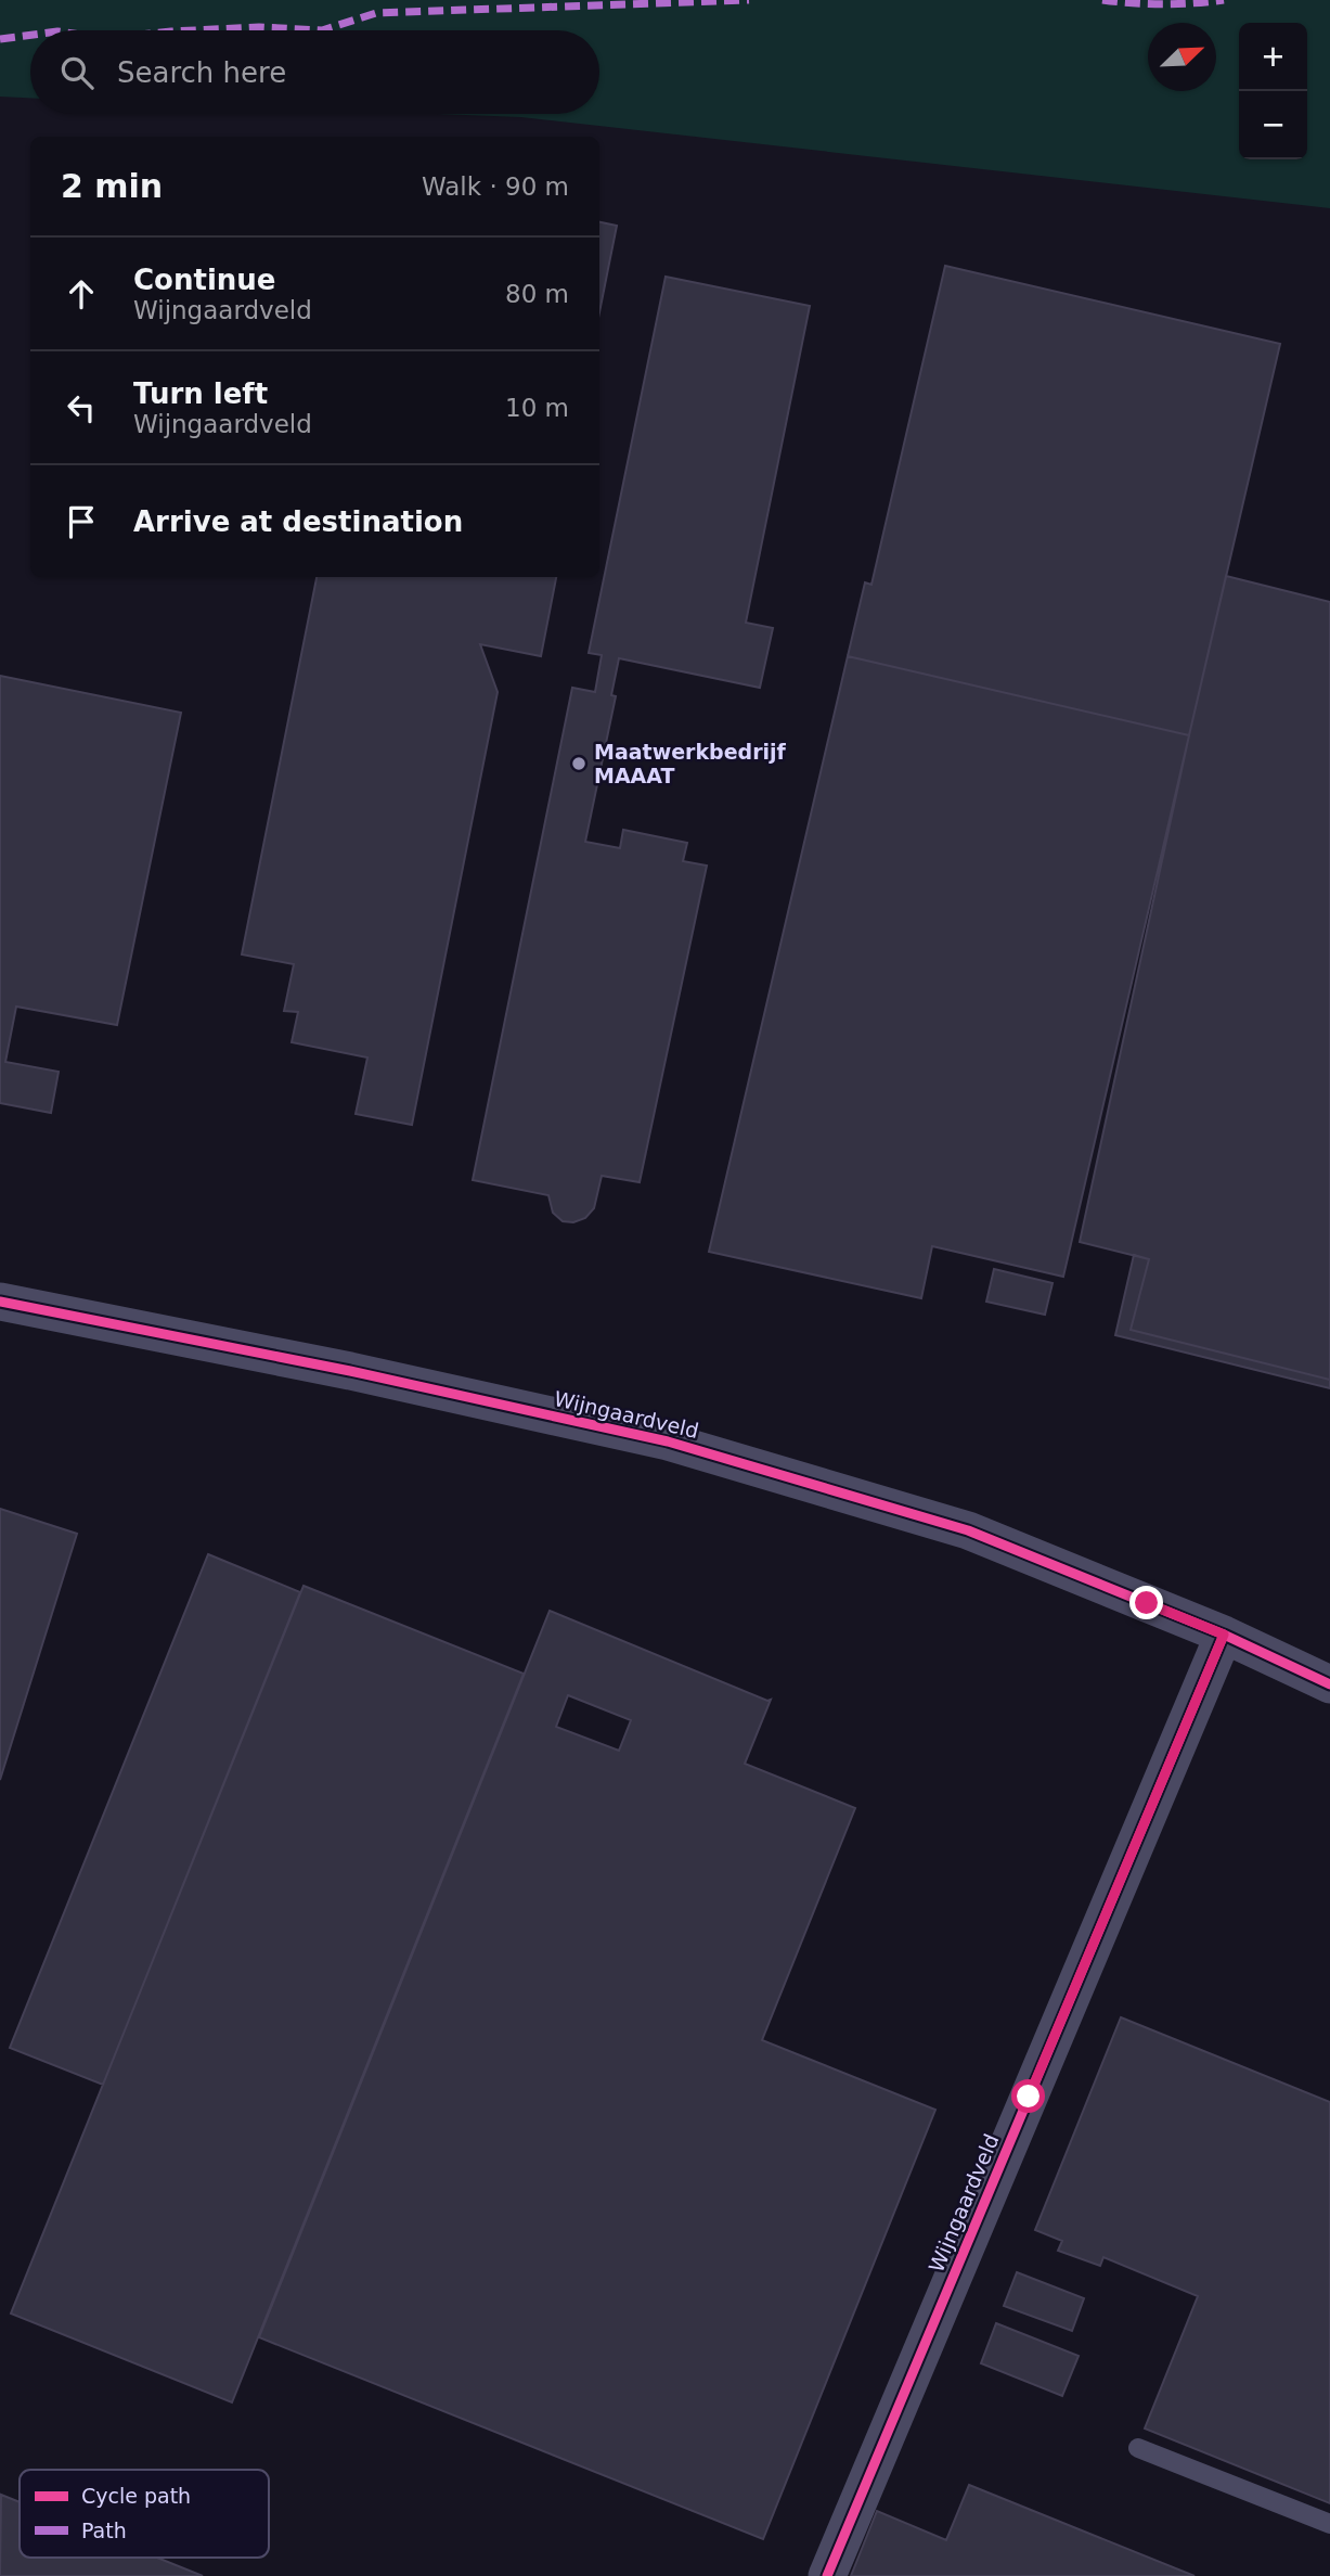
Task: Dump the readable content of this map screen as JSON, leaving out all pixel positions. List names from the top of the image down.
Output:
{
  "streets": {
    "street": ["Wijngaardveld"]
  },
  "places": ["Maatwerkbedrijf MAAAT"],
  "legend": ["Cycle path", "Path"],
  "north": "top right",
  "page": {
    "map_buttons": ["+", "−"],
    "search": "Search here",
    "heading": ["2 min", "Walk · 90 m"],
    "list": [
      ["Continue", "Wijngaardveld", "80 m"],
      ["Turn left", "Wijngaardveld", "10 m"],
      "Arrive at destination"
    ]
  }
}
